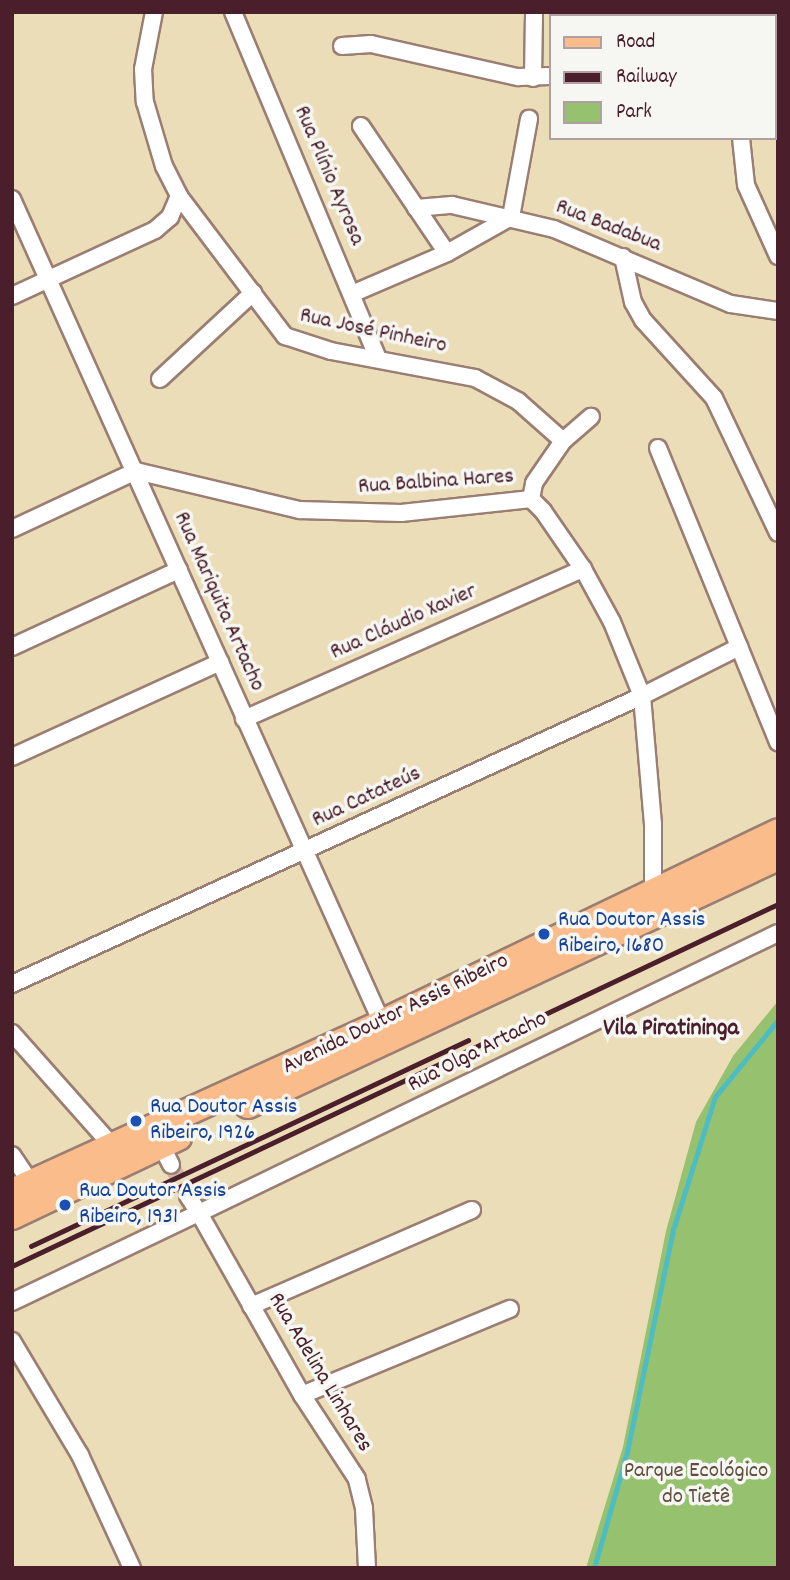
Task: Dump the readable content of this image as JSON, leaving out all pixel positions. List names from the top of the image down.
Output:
{
  "streets": {
    "main road": ["Avenida Doutor Assis Ribeiro"],
    "street": [
      "Rua Plínio Ayrosa",
      "Rua Badabua",
      "Rua José Pinheiro",
      "Rua Balbina Hares",
      "Rua Mariquita Artacho",
      "Rua Cláudio Xavier",
      "Rua Catateús",
      "Rua Olga Artacho",
      "Rua Adelina Linhares"
    ]
  },
  "crossings": [
    ["Rua Plínio Ayrosa", "Rua José Pinheiro"],
    ["Rua Balbina Hares", "Rua Mariquita Artacho"],
    ["Rua Balbina Hares", "Rua Cláudio Xavier"],
    ["Rua Balbina Hares", "Rua Catateús"],
    ["Rua Balbina Hares", "Avenida Doutor Assis Ribeiro"],
    ["Rua Mariquita Artacho", "Rua Cláudio Xavier"],
    ["Rua Mariquita Artacho", "Rua Catateús"],
    ["Rua Mariquita Artacho", "Avenida Doutor Assis Ribeiro"],
    ["Rua Olga Artacho", "Rua Adelina Linhares"]
  ],
  "districts": ["Vila Piratininga"],
  "parks": ["Parque Ecológico do Tietê"],
  "places": ["Rua Doutor Assis Ribeiro, 1680", "Rua Doutor Assis Ribeiro, 1926", "Rua Doutor Assis Ribeiro, 1931"],
  "legend": ["Road", "Railway", "Park"]
}
